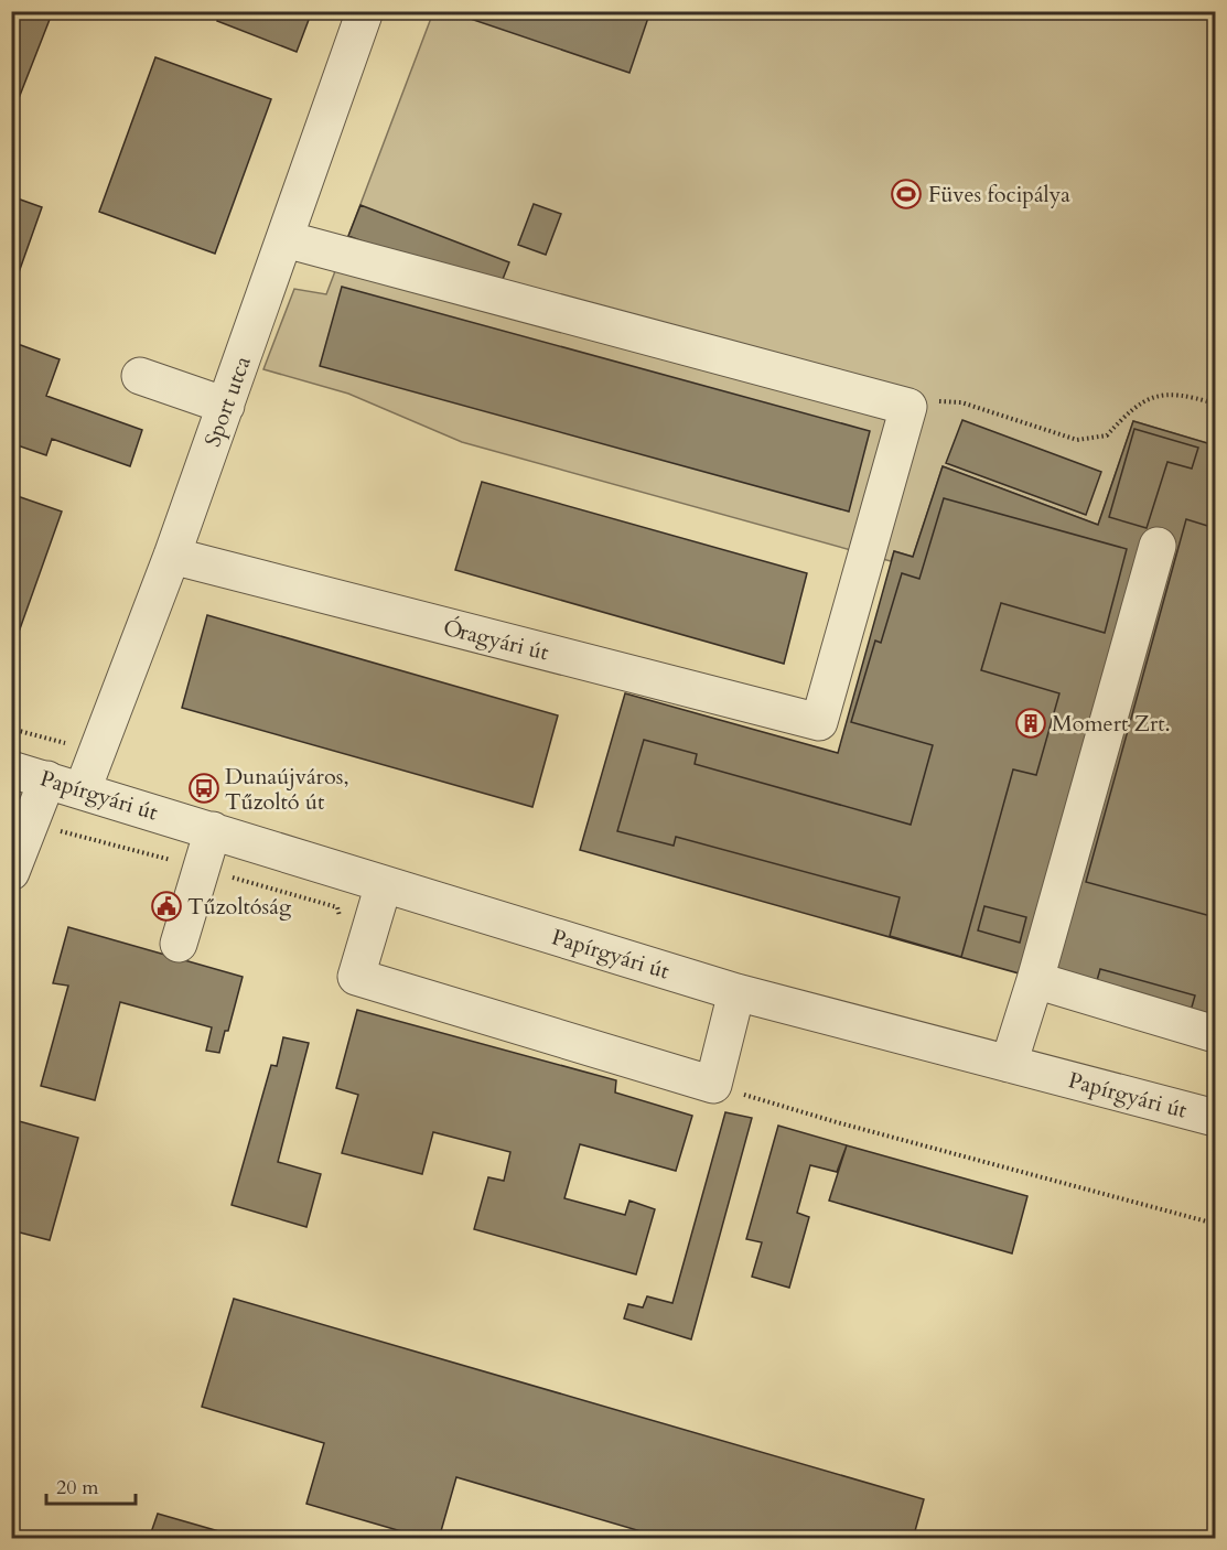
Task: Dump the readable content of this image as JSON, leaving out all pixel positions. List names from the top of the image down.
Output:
{
  "streets": {
    "street": ["Sport utca", "Óragyári út", "Papírgyári út"]
  },
  "crossings": [
    ["Sport utca", "Óragyári út"],
    ["Sport utca", "Papírgyári út"]
  ],
  "places": {
    "sports": ["Füves focipálya"],
    "building": ["Momert Zrt."],
    "bus stop": ["Dunaújváros, Tűzoltó út"],
    "public building": ["Tűzoltóság"]
  },
  "scale_bar": "20 m"
}
